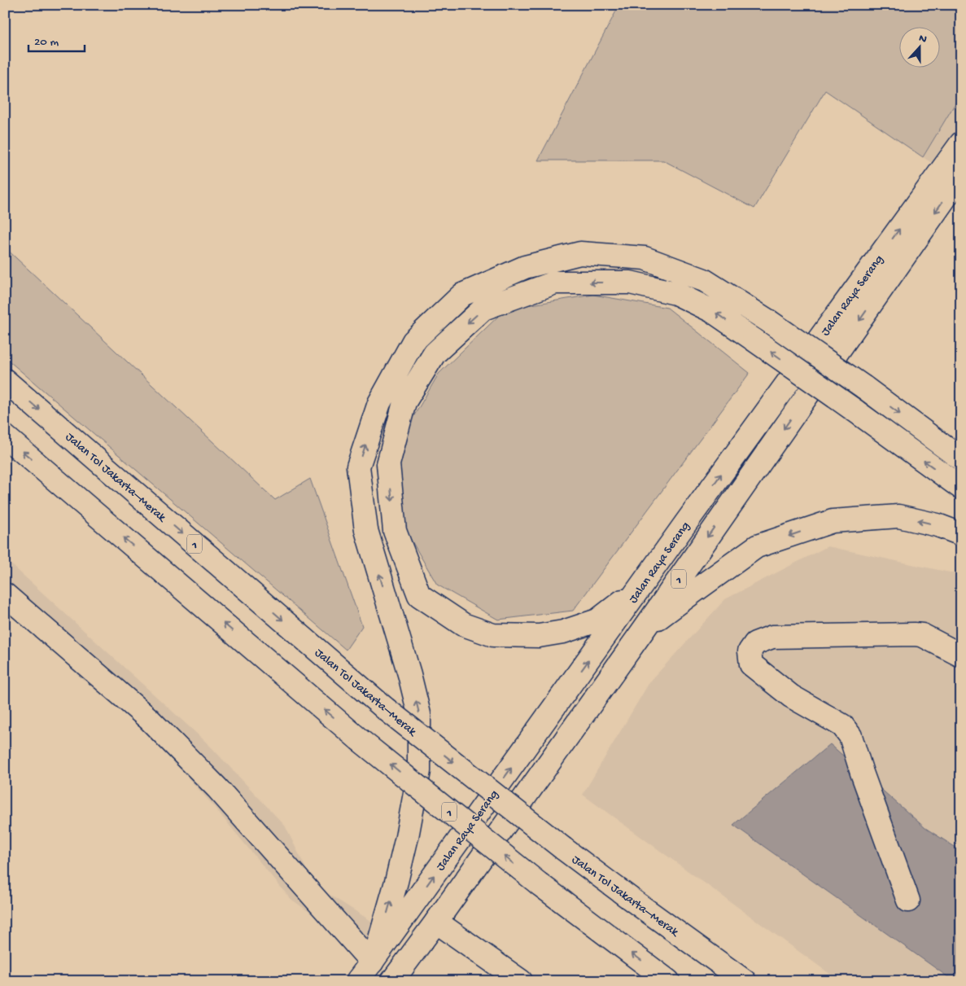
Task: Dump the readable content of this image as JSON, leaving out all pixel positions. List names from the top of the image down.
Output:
{
  "streets": {
    "main road": ["Jalan Raya Serang", "Jalan Tol Jakarta–Merak", "1"]
  },
  "scale_bar": "20 m",
  "north": "top"
}
